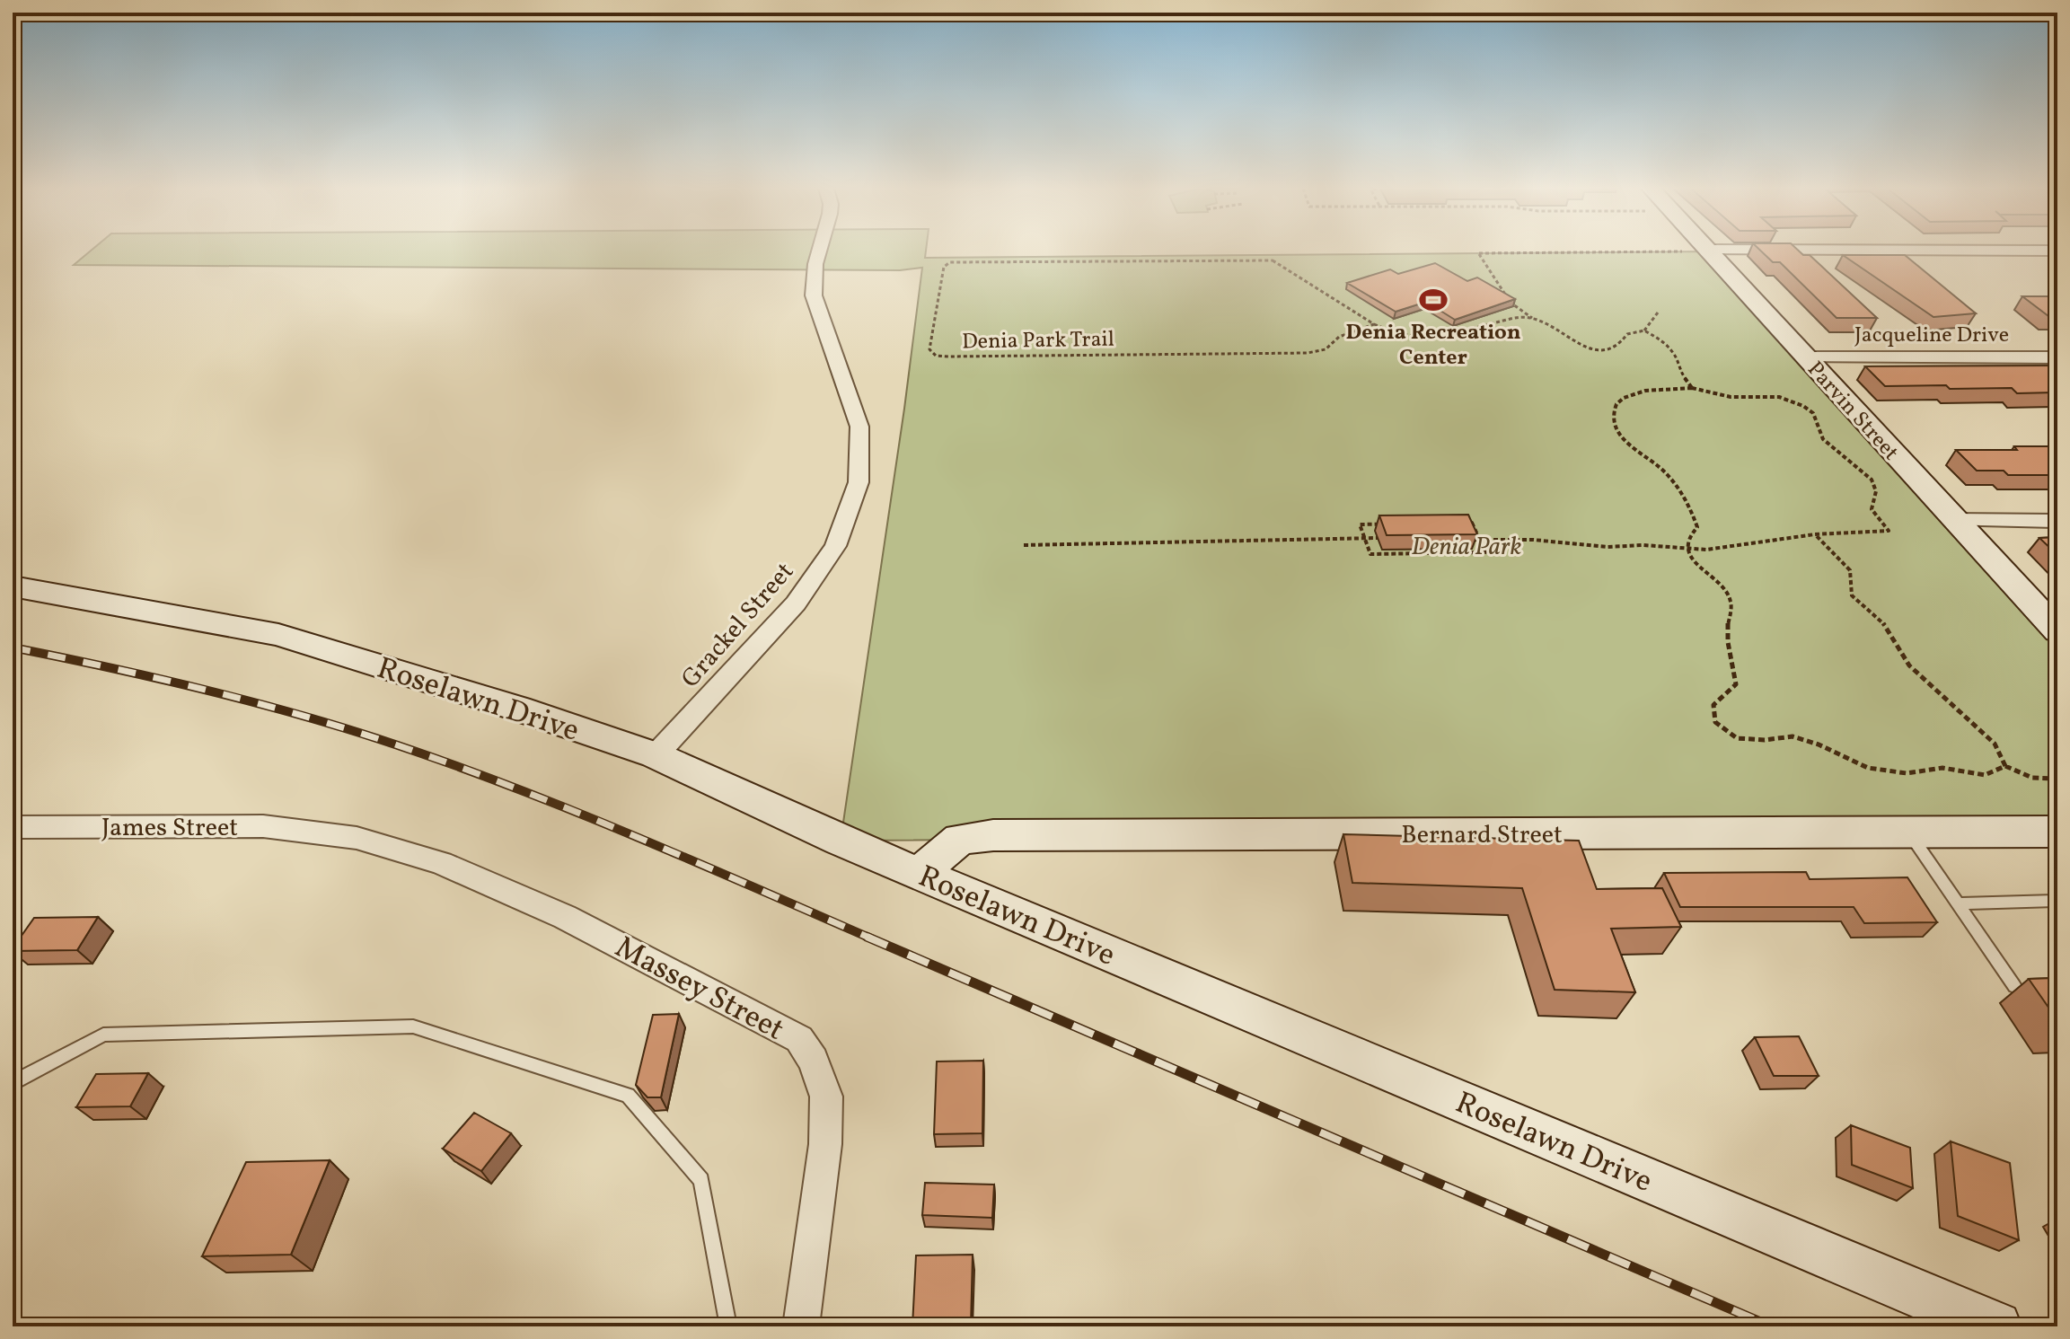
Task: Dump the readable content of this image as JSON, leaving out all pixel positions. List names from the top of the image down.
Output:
{
  "streets": {
    "street": [
      "Jacqueline Drive",
      "Parvin Street",
      "Grackel Street",
      "Roselawn Drive",
      "James Street",
      "Bernard Street",
      "Massey Street"
    ],
    "path": ["Denia Park Trail"]
  },
  "crossings": [
    ["Jacqueline Drive", "Parvin Street"],
    ["Grackel Street", "Roselawn Drive"],
    ["Roselawn Drive", "Bernard Street"],
    ["James Street", "Massey Street"]
  ],
  "parks": ["Denia Park"],
  "places": {
    "sports": ["Denia Recreation Center"]
  }
}
